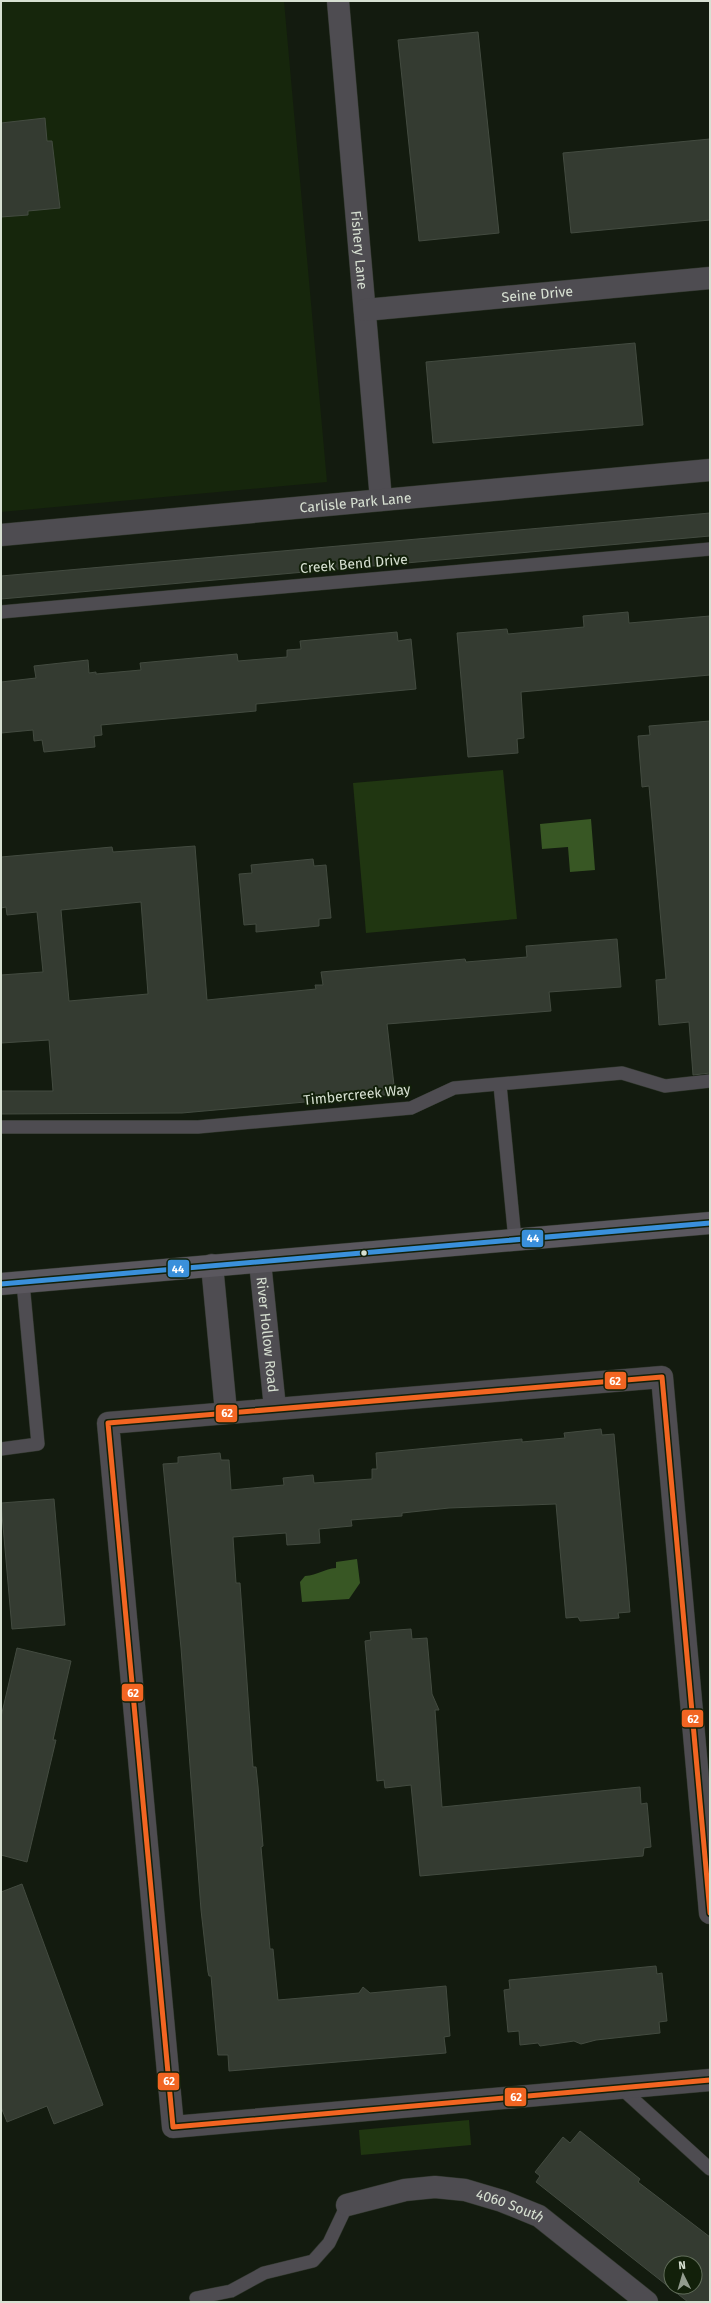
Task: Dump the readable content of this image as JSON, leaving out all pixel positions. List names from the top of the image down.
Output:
{
  "streets": {
    "street": [
      "Fishery Lane",
      "Seine Drive",
      "Carlisle Park Lane",
      "River Hollow Road",
      "4060 South"
    ],
    "lane": ["Creek Bend Drive", "Timbercreek Way"]
  },
  "crossings": [
    ["Fishery Lane", "Seine Drive"],
    ["Fishery Lane", "Carlisle Park Lane"]
  ],
  "lines": ["transit line 44", "transit line 62"],
  "north": "top"
}
